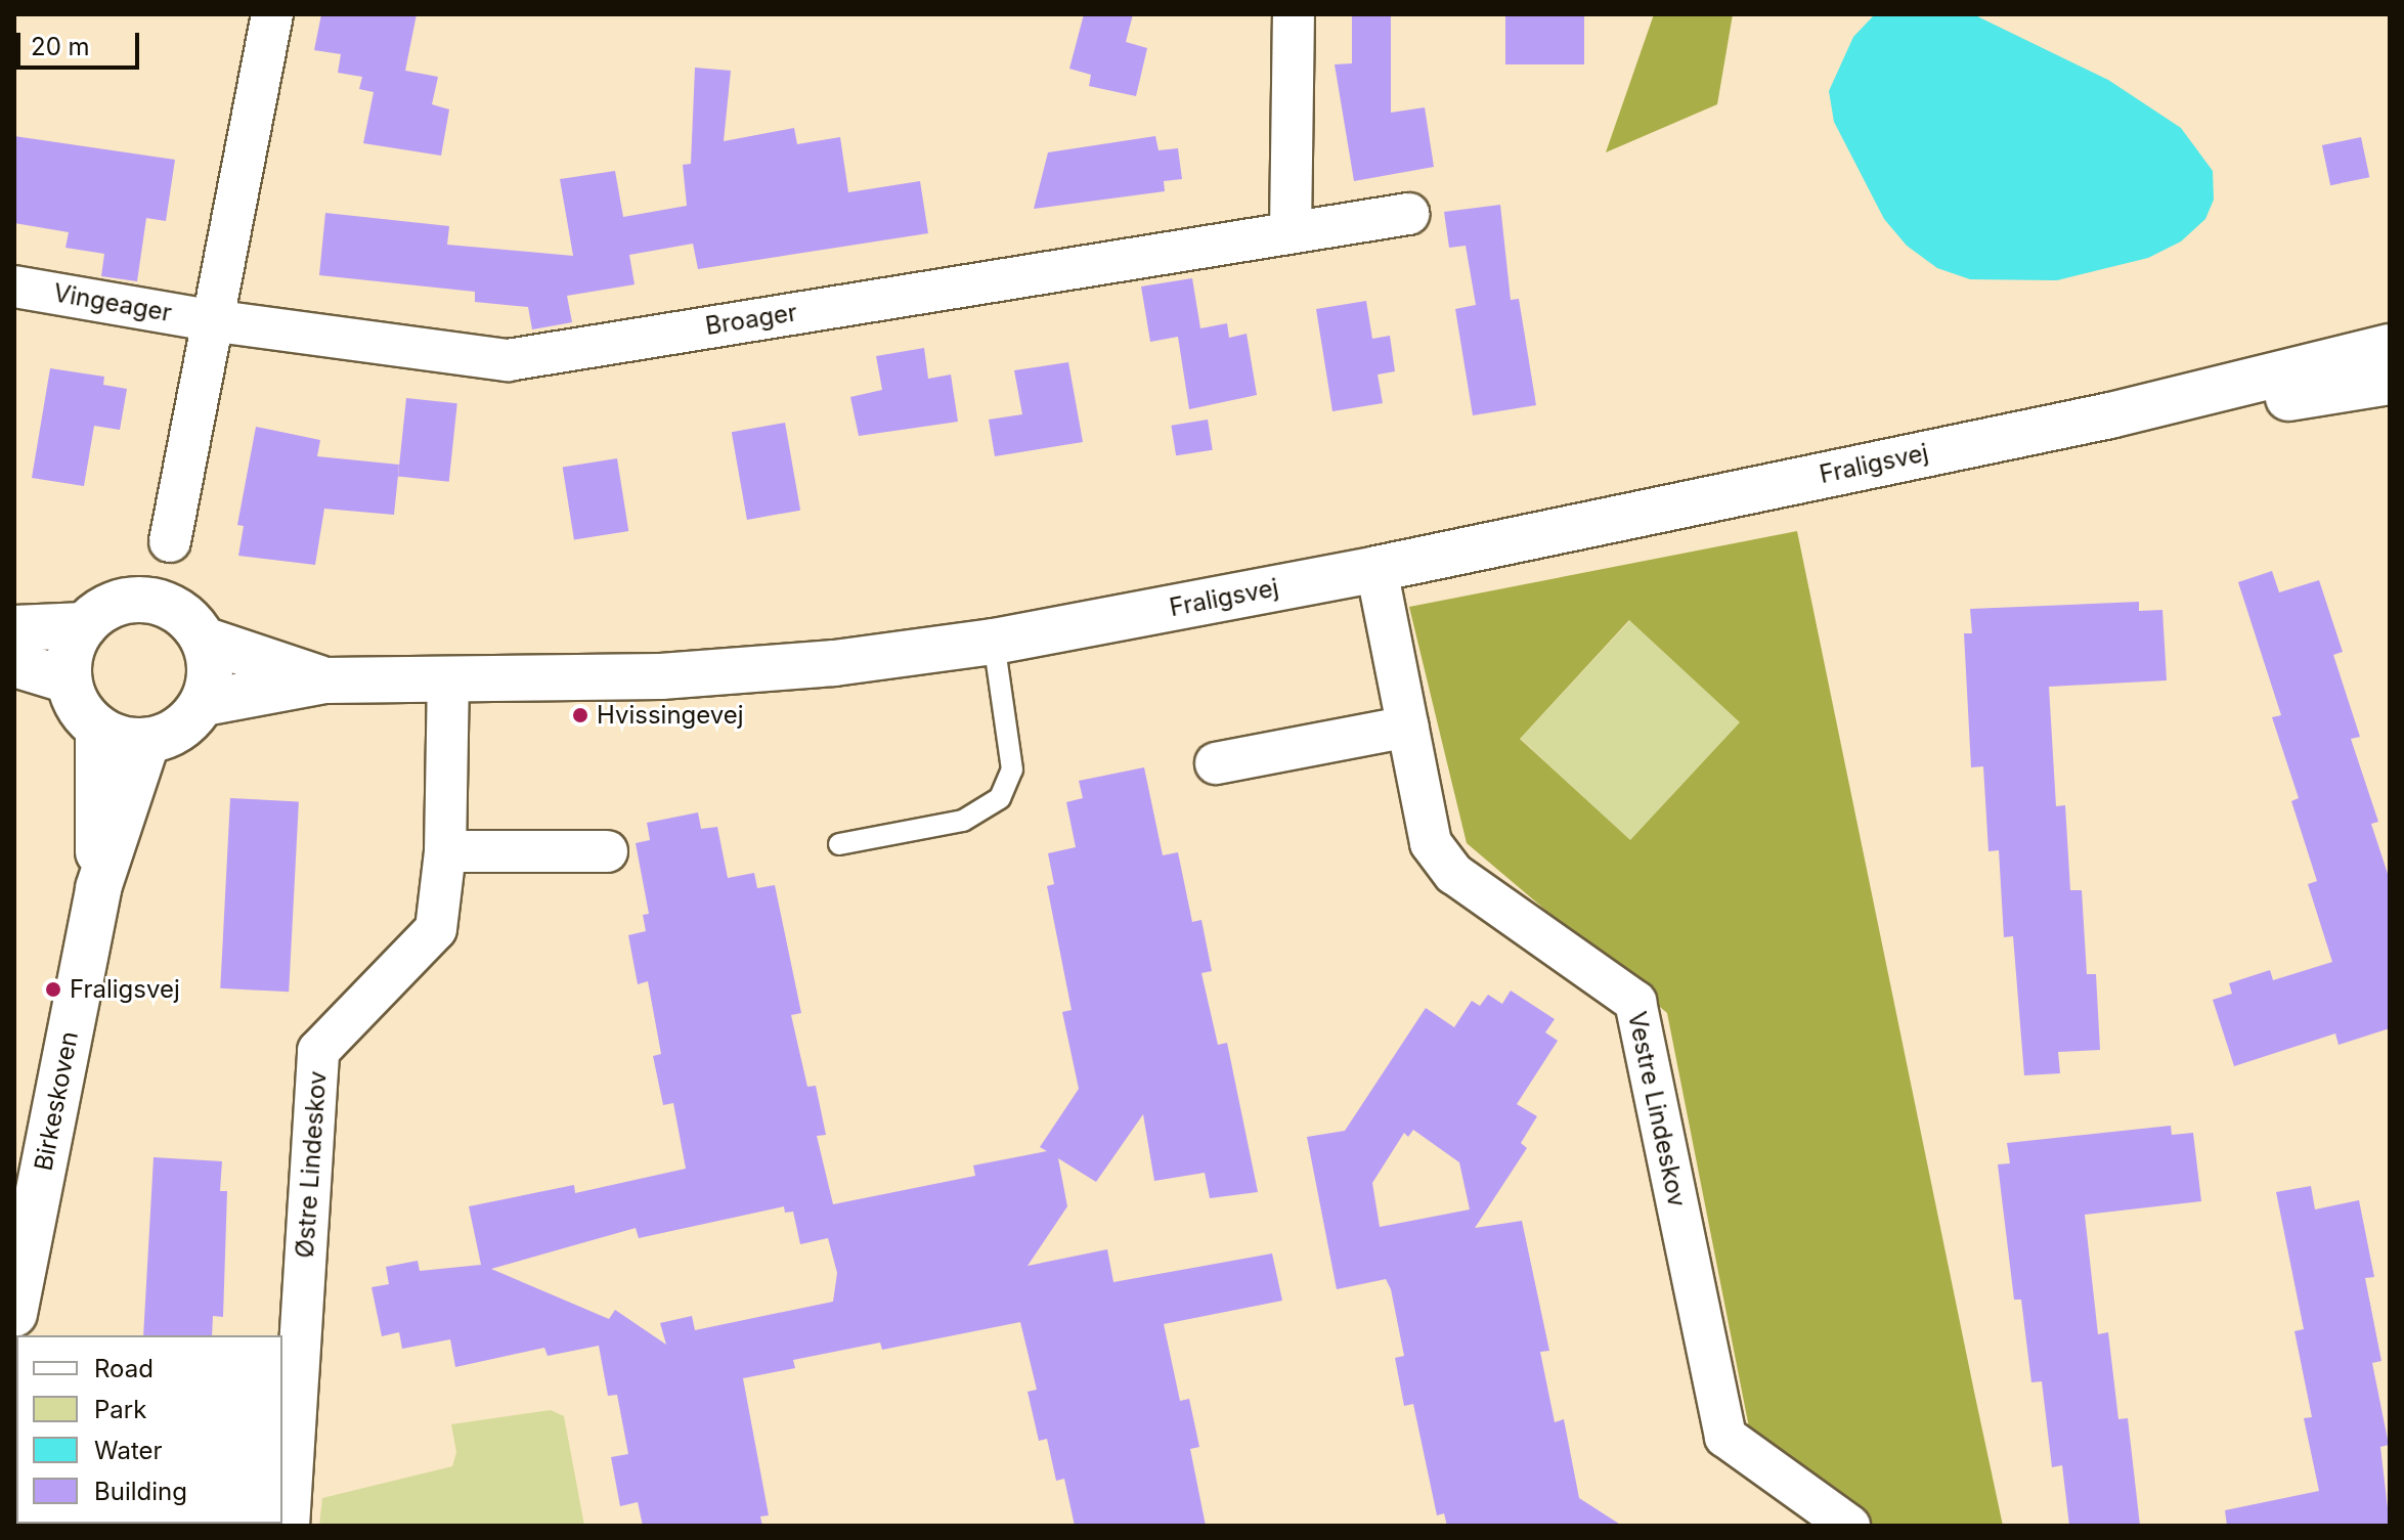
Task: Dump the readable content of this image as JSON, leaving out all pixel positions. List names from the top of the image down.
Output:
{
  "streets": {
    "street": [
      "Vingeager",
      "Broager",
      "Fraligsvej",
      "Birkeskoven",
      "Vestre Lindeskov",
      "Østre Lindeskov"
    ]
  },
  "crossings": [
    ["Vingeager", "Broager"],
    ["Fraligsvej", "Birkeskoven"],
    ["Fraligsvej", "Vestre Lindeskov"],
    ["Fraligsvej", "Østre Lindeskov"]
  ],
  "places": ["Hvissingevej", "Fraligsvej"],
  "legend": [
    "Road",
    "Park",
    "Water",
    "Building"
  ],
  "scale_bar": "20 m"
}
